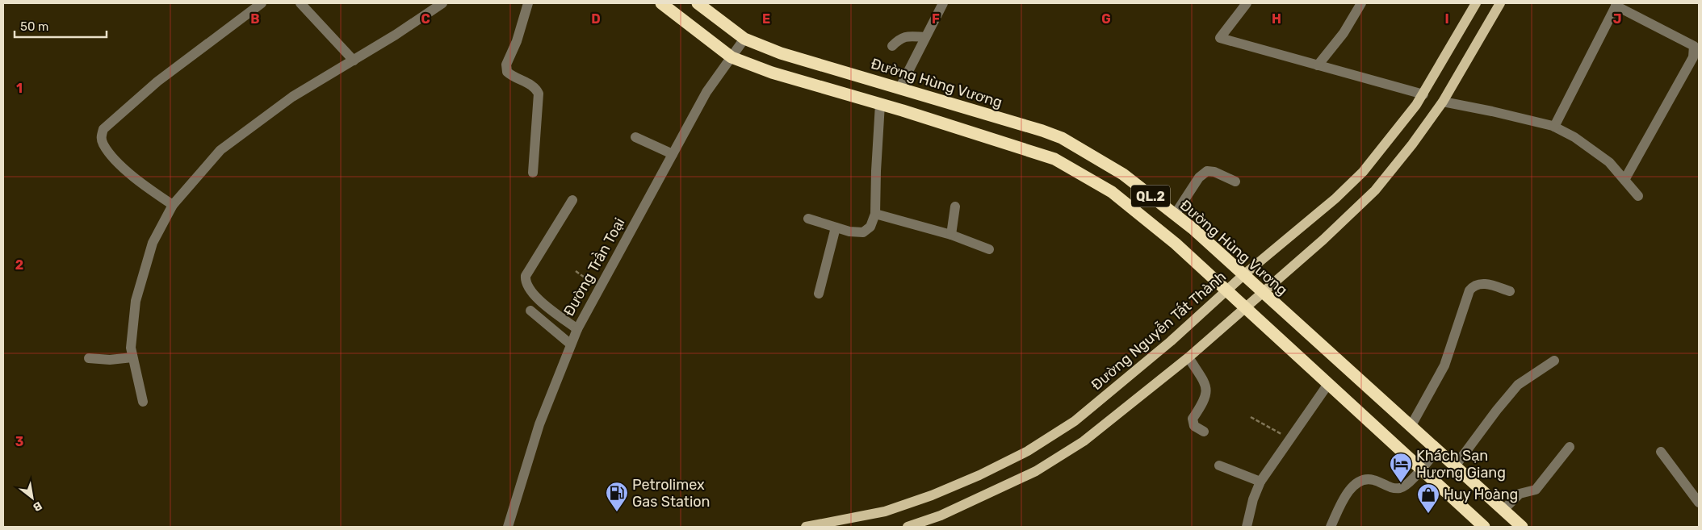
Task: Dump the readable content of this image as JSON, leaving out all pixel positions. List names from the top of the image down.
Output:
{
  "streets": {
    "highway": ["Đường Hùng Vương", "QL.2"],
    "main road": ["Đường Nguyễn Tất Thành"],
    "street": ["Đường Trần Toại"]
  },
  "crossings": [
    ["Đường Hùng Vương", "Đường Trần Toại"],
    ["Đường Hùng Vương", "Đường Nguyễn Tất Thành"],
    ["QL.2", "Đường Trần Toại"],
    ["QL.2", "Đường Nguyễn Tất Thành"]
  ],
  "places": {
    "hotel": ["Khách Sạn Hương Giang"],
    "fuel station": ["Petrolimex Gas Station"],
    "shop": ["Huy Hoàng"]
  },
  "scale_bar": "50 m",
  "north": "bottom right",
  "grid": {
    "columns": [
      "B",
      "C",
      "D",
      "E",
      "F",
      "G",
      "H",
      "I",
      "J"
    ],
    "rows": ["1", "2", "3"]
  }
}
